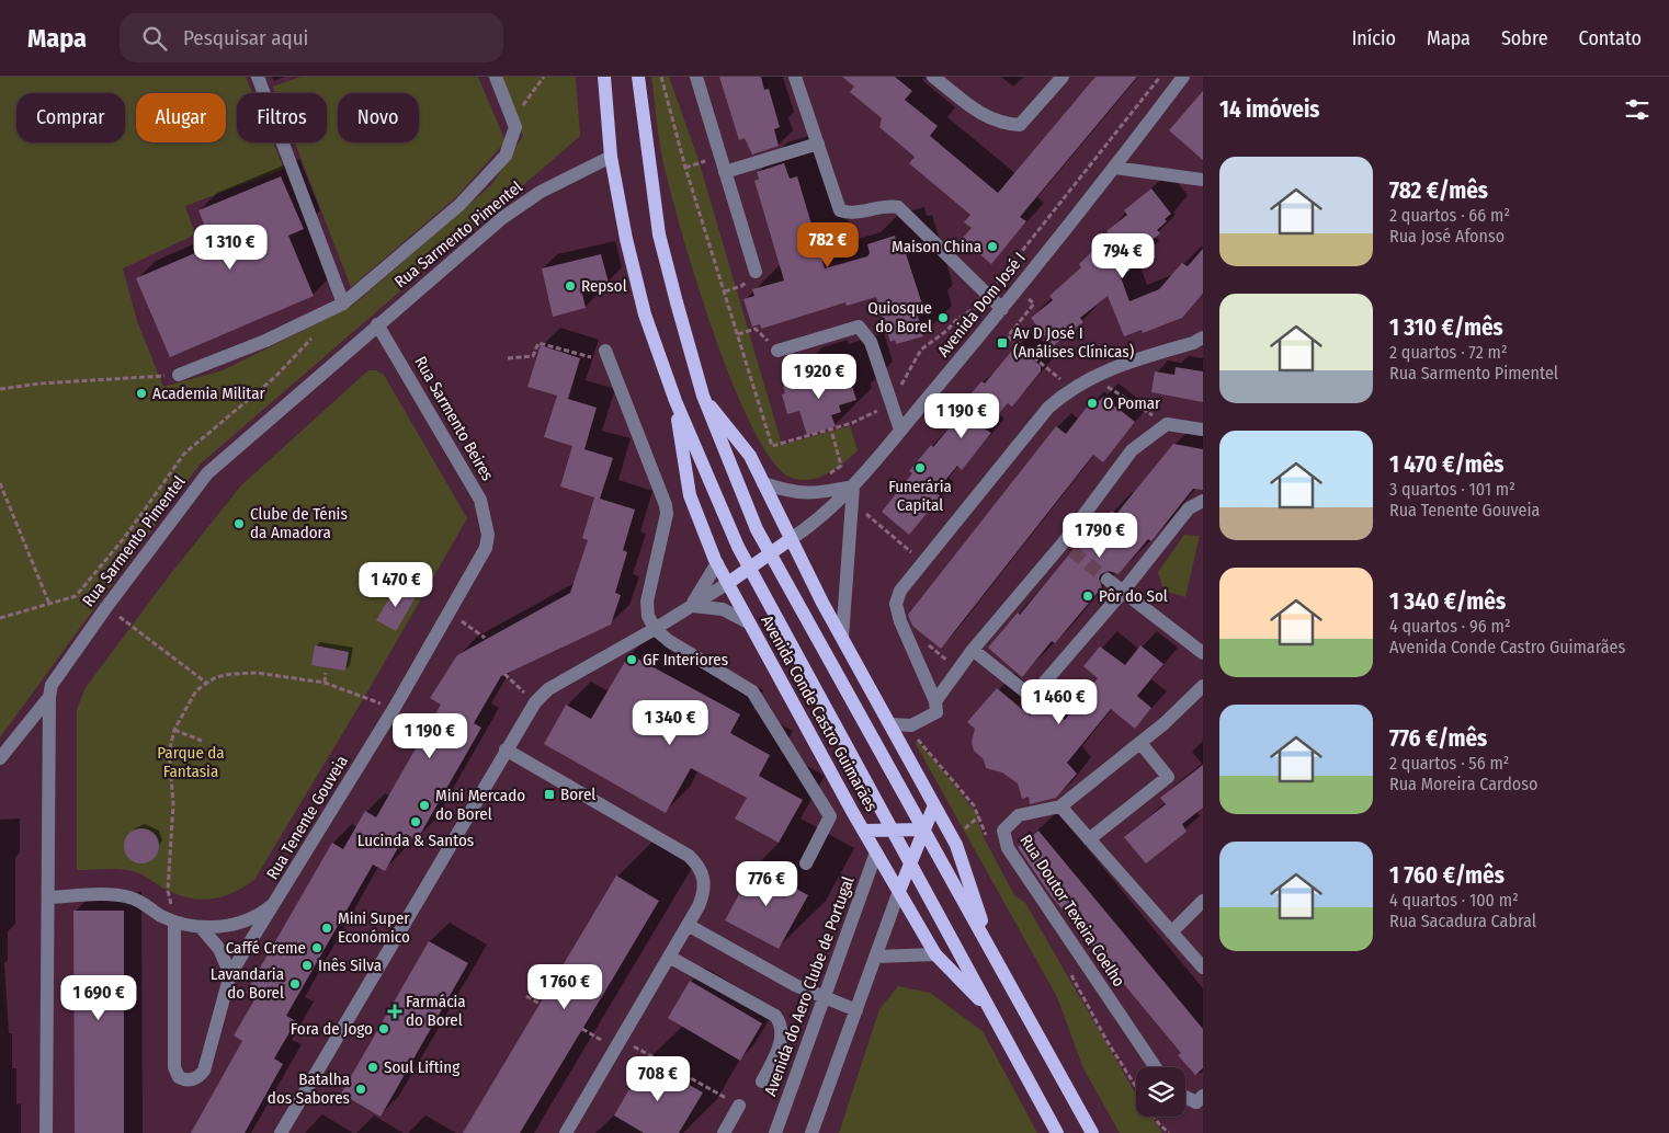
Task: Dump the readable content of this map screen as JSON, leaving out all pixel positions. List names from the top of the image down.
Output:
{
  "streets": {
    "main road": ["Avenida Conde Castro Guimarães"],
    "street": [
      "Rua Sarmento Pimentel",
      "Avenida Dom José I",
      "Rua Sarmento Beires",
      "Rua Tenente Gouveia",
      "Rua Doutor Texeira Coelho",
      "Avenida do Aero Clube de Portugal"
    ]
  },
  "crossings": [
    ["Rua Sarmento Pimentel", "Rua Sarmento Beires"],
    ["Rua Sarmento Pimentel", "Avenida Conde Castro Guimarães"],
    ["Avenida Dom José I", "Avenida Conde Castro Guimarães"],
    ["Rua Sarmento Beires", "Rua Tenente Gouveia"],
    ["Avenida Conde Castro Guimarães", "Avenida do Aero Clube de Portugal"]
  ],
  "parks": ["Parque da Fantasia"],
  "places": {
    "other": [
      "Maison China",
      "Repsol",
      "Quiosque do Borel",
      "Academia Militar",
      "O Pomar",
      "Funerária Capital",
      "Clube de Ténis da Amadora",
      "Pôr do Sol",
      "GF Interiores",
      "Mini Mercado do Borel",
      "Lucinda & Santos",
      "Mini Super Económico",
      "Caffé Creme",
      "Inês Silva",
      "Lavandaria do Borel",
      "Fora de Jogo",
      "Soul Lifting",
      "Batalha dos Sabores"
    ],
    "transit": ["Av D José I (Análises Clínicas)", "Borel"],
    "health": ["Farmácia do Borel"]
  },
  "page": {
    "header": "Mapa",
    "search": "Pesquisar aqui",
    "nav": [
      "Início",
      "Mapa",
      "Sobre",
      "Contato"
    ],
    "heading": "14 imóveis",
    "chip": [
      "Comprar",
      "Alugar",
      "Filtros",
      "Novo"
    ],
    "list": [
      {
        "name": "782 €/mês",
        "note": "2 quartos · 66 m² · Rua José Afonso"
      },
      {
        "name": "1 310 €/mês",
        "note": "2 quartos · 72 m² · Rua Sarmento Pimentel"
      },
      {
        "name": "1 470 €/mês",
        "note": "3 quartos · 101 m² · Rua Tenente Gouveia"
      },
      {
        "name": "1 340 €/mês",
        "note": "4 quartos · 96 m² · Avenida Conde Castro Guimarães"
      },
      {
        "name": "776 €/mês",
        "note": "2 quartos · 56 m² · Rua Moreira Cardoso"
      },
      {
        "name": "1 760 €/mês",
        "note": "4 quartos · 100 m² · Rua Sacadura Cabral"
      }
    ],
    "price": [
      "782 €",
      "1 310 €",
      "794 €",
      "1 920 €",
      "1 190 €",
      "1 790 €",
      "1 470 €",
      "1 460 €",
      "1 340 €",
      "1 190 €",
      "776 €",
      "1 760 €",
      "1 690 €",
      "708 €"
    ]
  }
}
